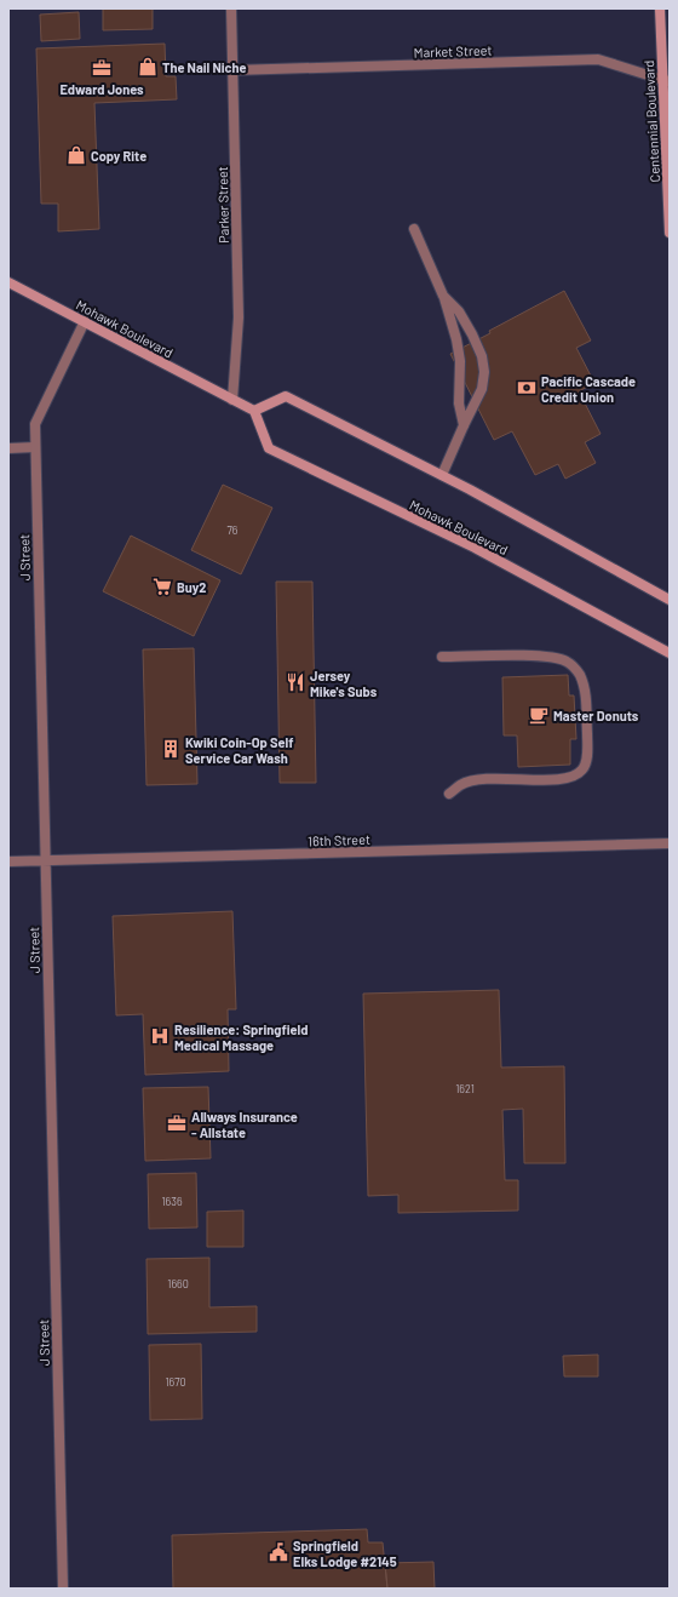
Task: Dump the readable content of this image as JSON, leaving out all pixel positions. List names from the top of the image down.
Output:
{
  "streets": {
    "main road": ["Centennial Boulevard", "Mohawk Boulevard"],
    "street": [
      "Market Street",
      "Parker Street",
      "J Street",
      "16th Street"
    ]
  },
  "crossings": [
    ["Market Street", "Centennial Boulevard"],
    ["Market Street", "Parker Street"],
    ["Parker Street", "Mohawk Boulevard"],
    ["Mohawk Boulevard", "J Street"],
    ["J Street", "16th Street"]
  ],
  "places": {
    "shop": ["The Nail Niche", "Copy Rite"],
    "office": ["Edward Jones", "Allways Insurance - Allstate"],
    "bank": ["Pacific Cascade Credit Union"],
    "supermarket": ["Buy2"],
    "restaurant": ["Jersey Mike's Subs"],
    "cafe": ["Master Donuts"],
    "building": ["Kwiki Coin-Op Self Service Car Wash"],
    "hospital": ["Resilience: Springfield Medical Massage"],
    "public building": ["Springfield Elks Lodge #2145"]
  },
  "house_numbers": [
    "76",
    "1621",
    "1636",
    "1660",
    "1670"
  ]
}
